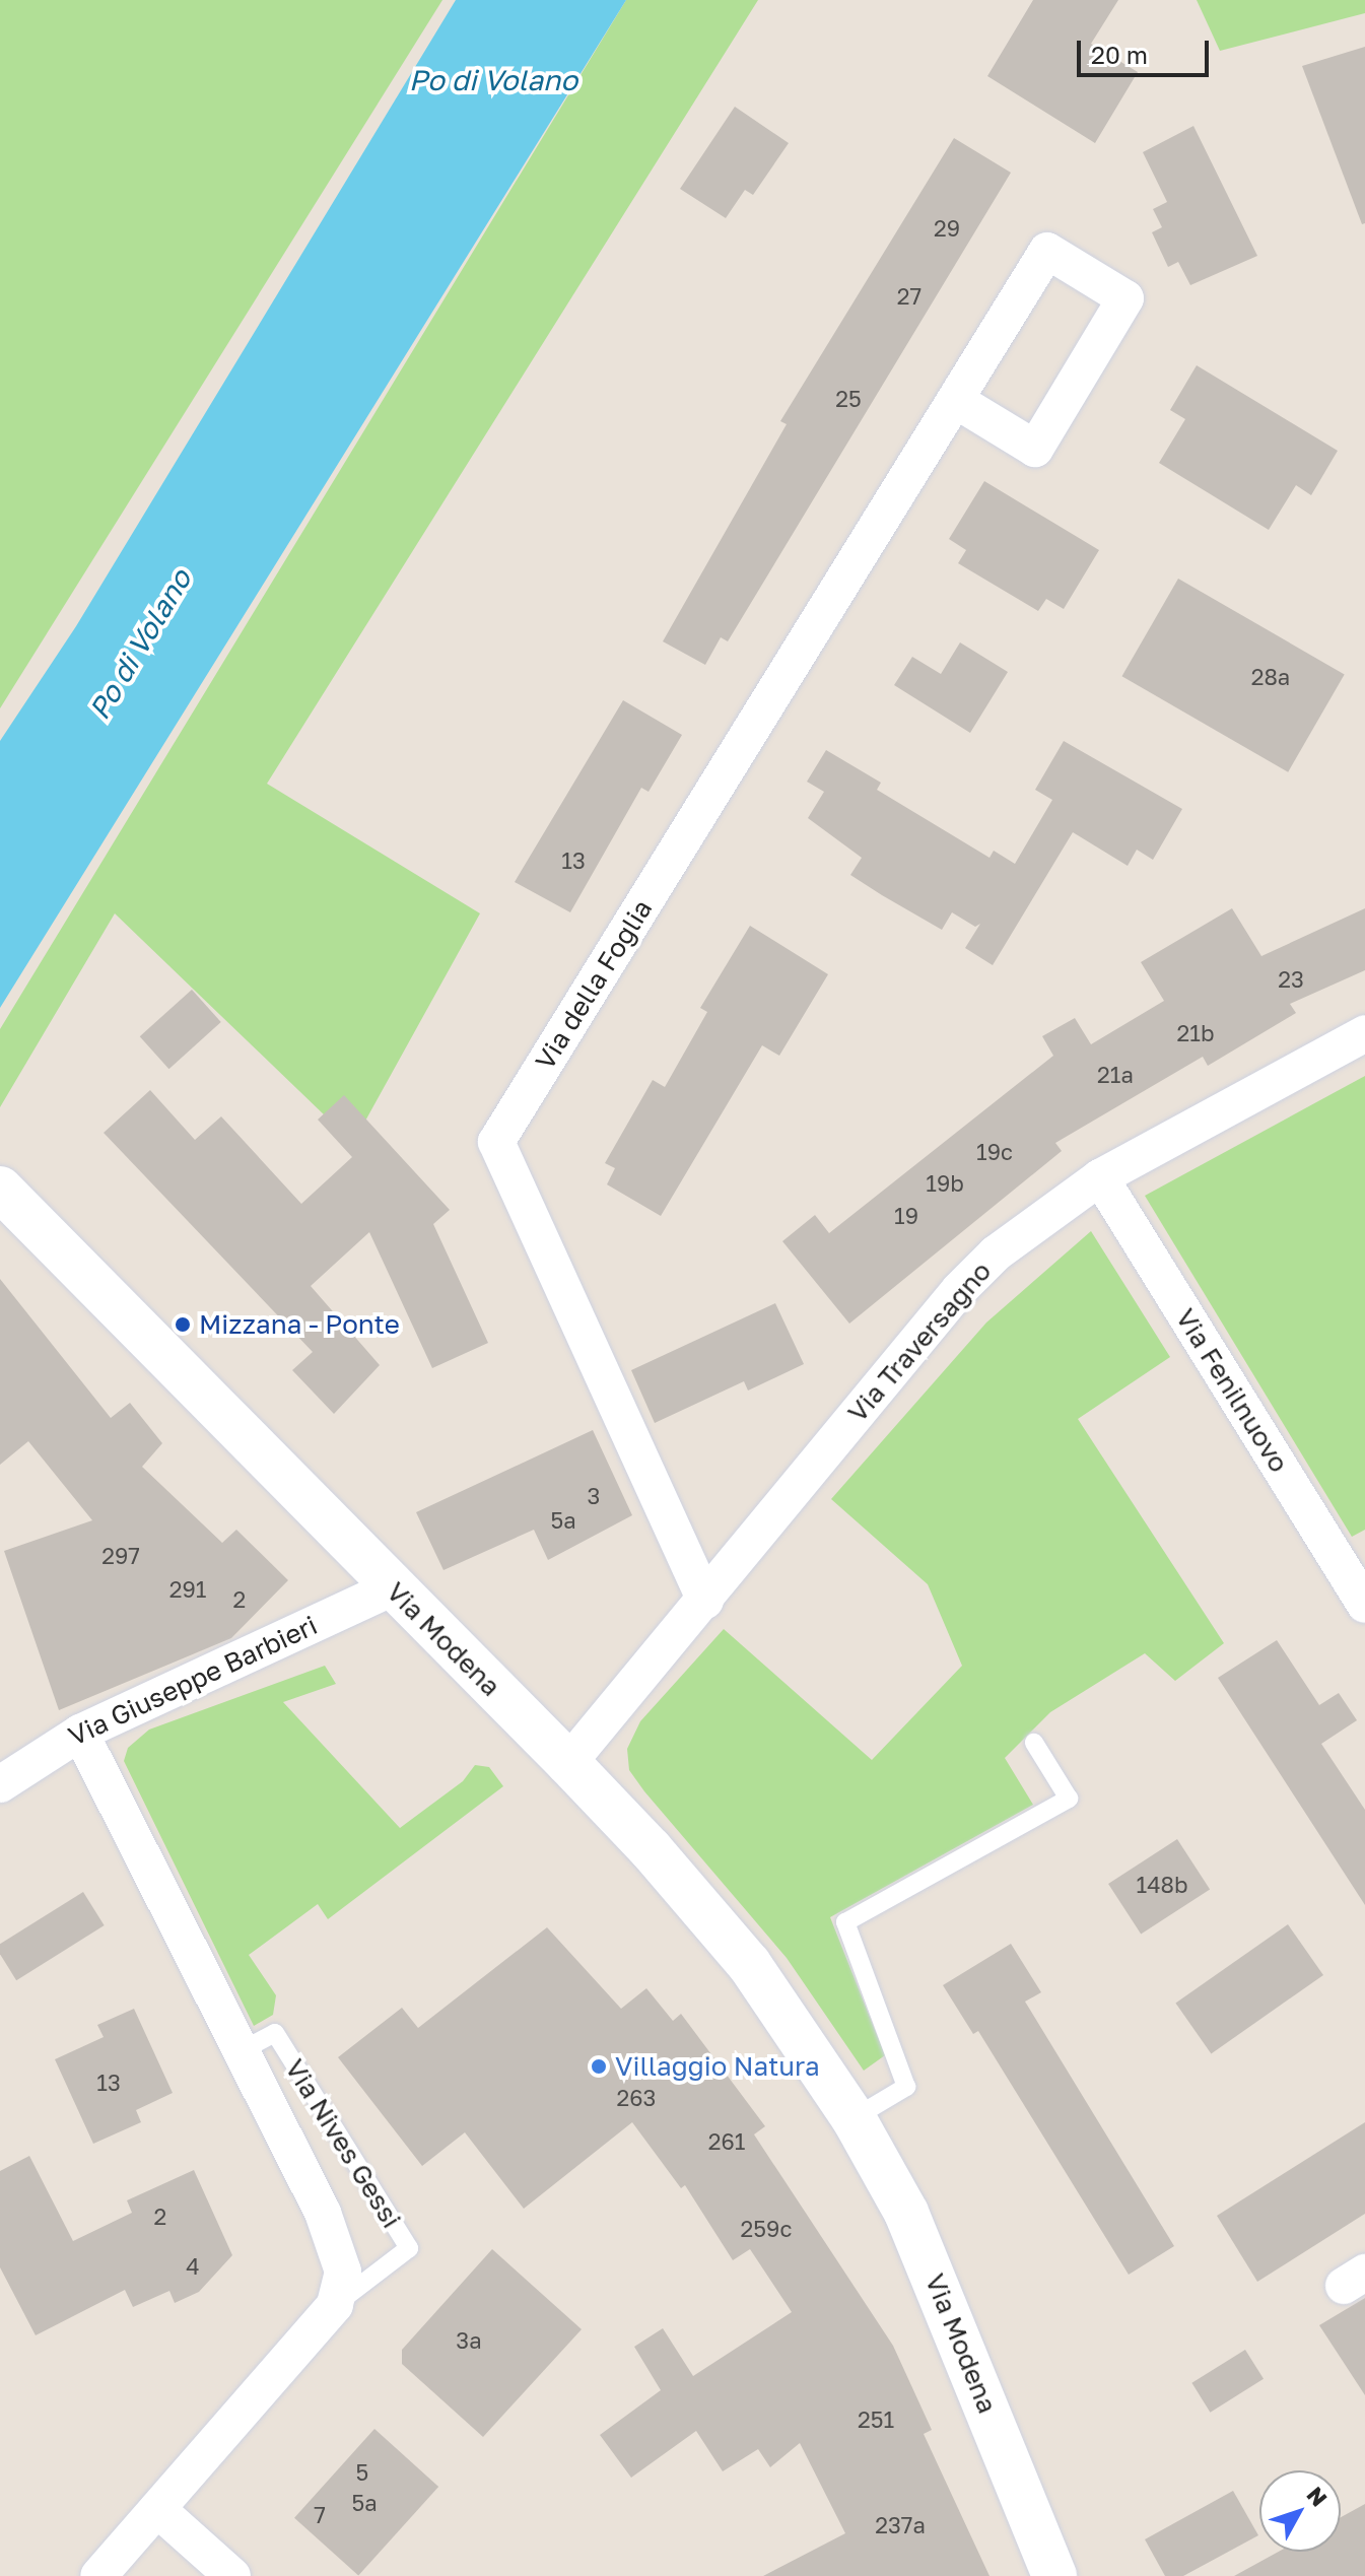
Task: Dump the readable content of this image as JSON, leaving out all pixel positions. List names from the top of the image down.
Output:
{
  "streets": {
    "main road": ["Via Modena"],
    "street": [
      "Via della Foglia",
      "Via Traversagno",
      "Via Fenilnuovo",
      "Via Giuseppe Barbieri",
      "Via Nives Gessi"
    ]
  },
  "crossings": [
    ["Via della Foglia", "Via Traversagno"],
    ["Via Traversagno", "Via Fenilnuovo"],
    ["Via Traversagno", "Via Modena"],
    ["Via Modena", "Via Giuseppe Barbieri"],
    ["Via Giuseppe Barbieri", "Via Nives Gessi"]
  ],
  "water": ["Po di Volano"],
  "places": ["Mizzana - Ponte", "Villaggio Natura"],
  "house_numbers": [
    "29",
    "27",
    "25",
    "28a",
    "13",
    "23",
    "21b",
    "21a",
    "19c",
    "19b",
    "19",
    "3",
    "5a",
    "297",
    "291",
    "2",
    "148b",
    "13",
    "263",
    "261",
    "2",
    "259c",
    "4",
    "3a",
    "251",
    "5",
    "5a",
    "7",
    "237a"
  ],
  "scale_bar": "20 m",
  "north": "top right"
}
